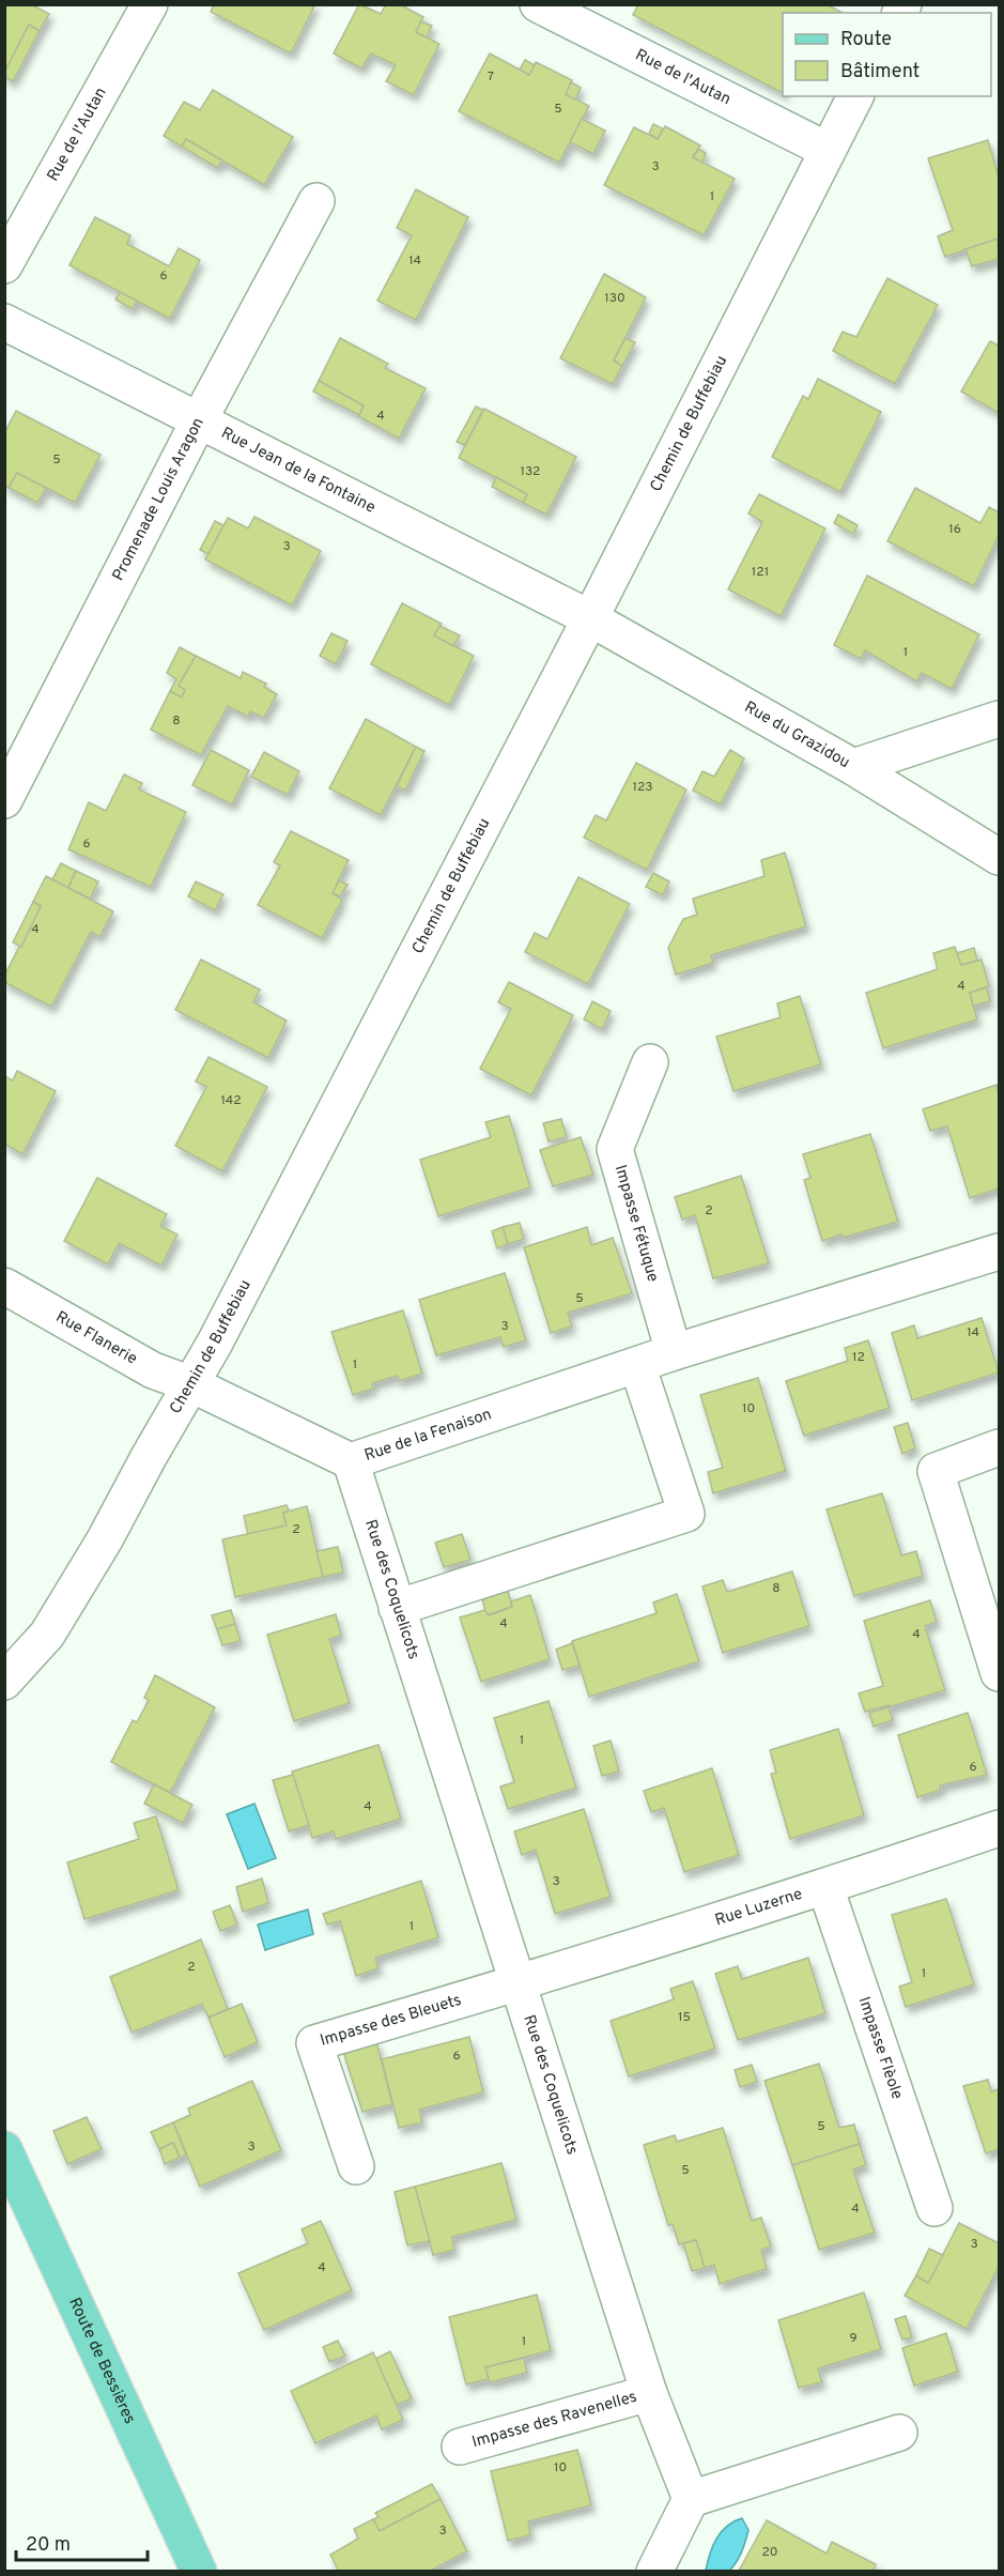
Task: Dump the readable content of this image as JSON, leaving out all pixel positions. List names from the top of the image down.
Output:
{
  "streets": {
    "main road": ["Route de Bessières"],
    "street": [
      "Rue de l'Autan",
      "Chemin de Buffebiau",
      "Rue Jean de la Fontaine",
      "Promenade Louis Aragon",
      "Rue du Grazidou",
      "Impasse Fétuque",
      "Rue Flanerie",
      "Rue de la Fenaison",
      "Rue des Coquelicots",
      "Rue Luzerne",
      "Impasse des Bleuets",
      "Impasse Flèole",
      "Impasse des Ravenelles"
    ]
  },
  "crossings": [
    ["Rue de l'Autan", "Chemin de Buffebiau"],
    ["Chemin de Buffebiau", "Rue Jean de la Fontaine"],
    ["Chemin de Buffebiau", "Rue du Grazidou"],
    ["Chemin de Buffebiau", "Rue Flanerie"],
    ["Chemin de Buffebiau", "Rue de la Fenaison"],
    ["Rue Jean de la Fontaine", "Promenade Louis Aragon"],
    ["Rue Jean de la Fontaine", "Rue du Grazidou"],
    ["Impasse Fétuque", "Rue de la Fenaison"],
    ["Rue Flanerie", "Rue de la Fenaison"],
    ["Rue de la Fenaison", "Rue des Coquelicots"],
    ["Rue des Coquelicots", "Rue Luzerne"],
    ["Rue des Coquelicots", "Impasse des Bleuets"],
    ["Rue des Coquelicots", "Impasse des Ravenelles"],
    ["Rue Luzerne", "Impasse des Bleuets"],
    ["Rue Luzerne", "Impasse Flèole"]
  ],
  "house_numbers": [
    "7",
    "5",
    "3",
    "1",
    "14",
    "6",
    "130",
    "4",
    "5",
    "132",
    "16",
    "3",
    "121",
    "1",
    "8",
    "123",
    "6",
    "4",
    "4",
    "142",
    "2",
    "5",
    "3",
    "14",
    "12",
    "1",
    "10",
    "2",
    "8",
    "4",
    "4",
    "1",
    "6",
    "4",
    "3",
    "1",
    "2",
    "1",
    "15",
    "6",
    "5",
    "3",
    "5",
    "4",
    "3",
    "4",
    "9",
    "1",
    "10",
    "3",
    "20"
  ],
  "legend": ["Route", "Bâtiment"],
  "scale_bar": "20 m"
}
